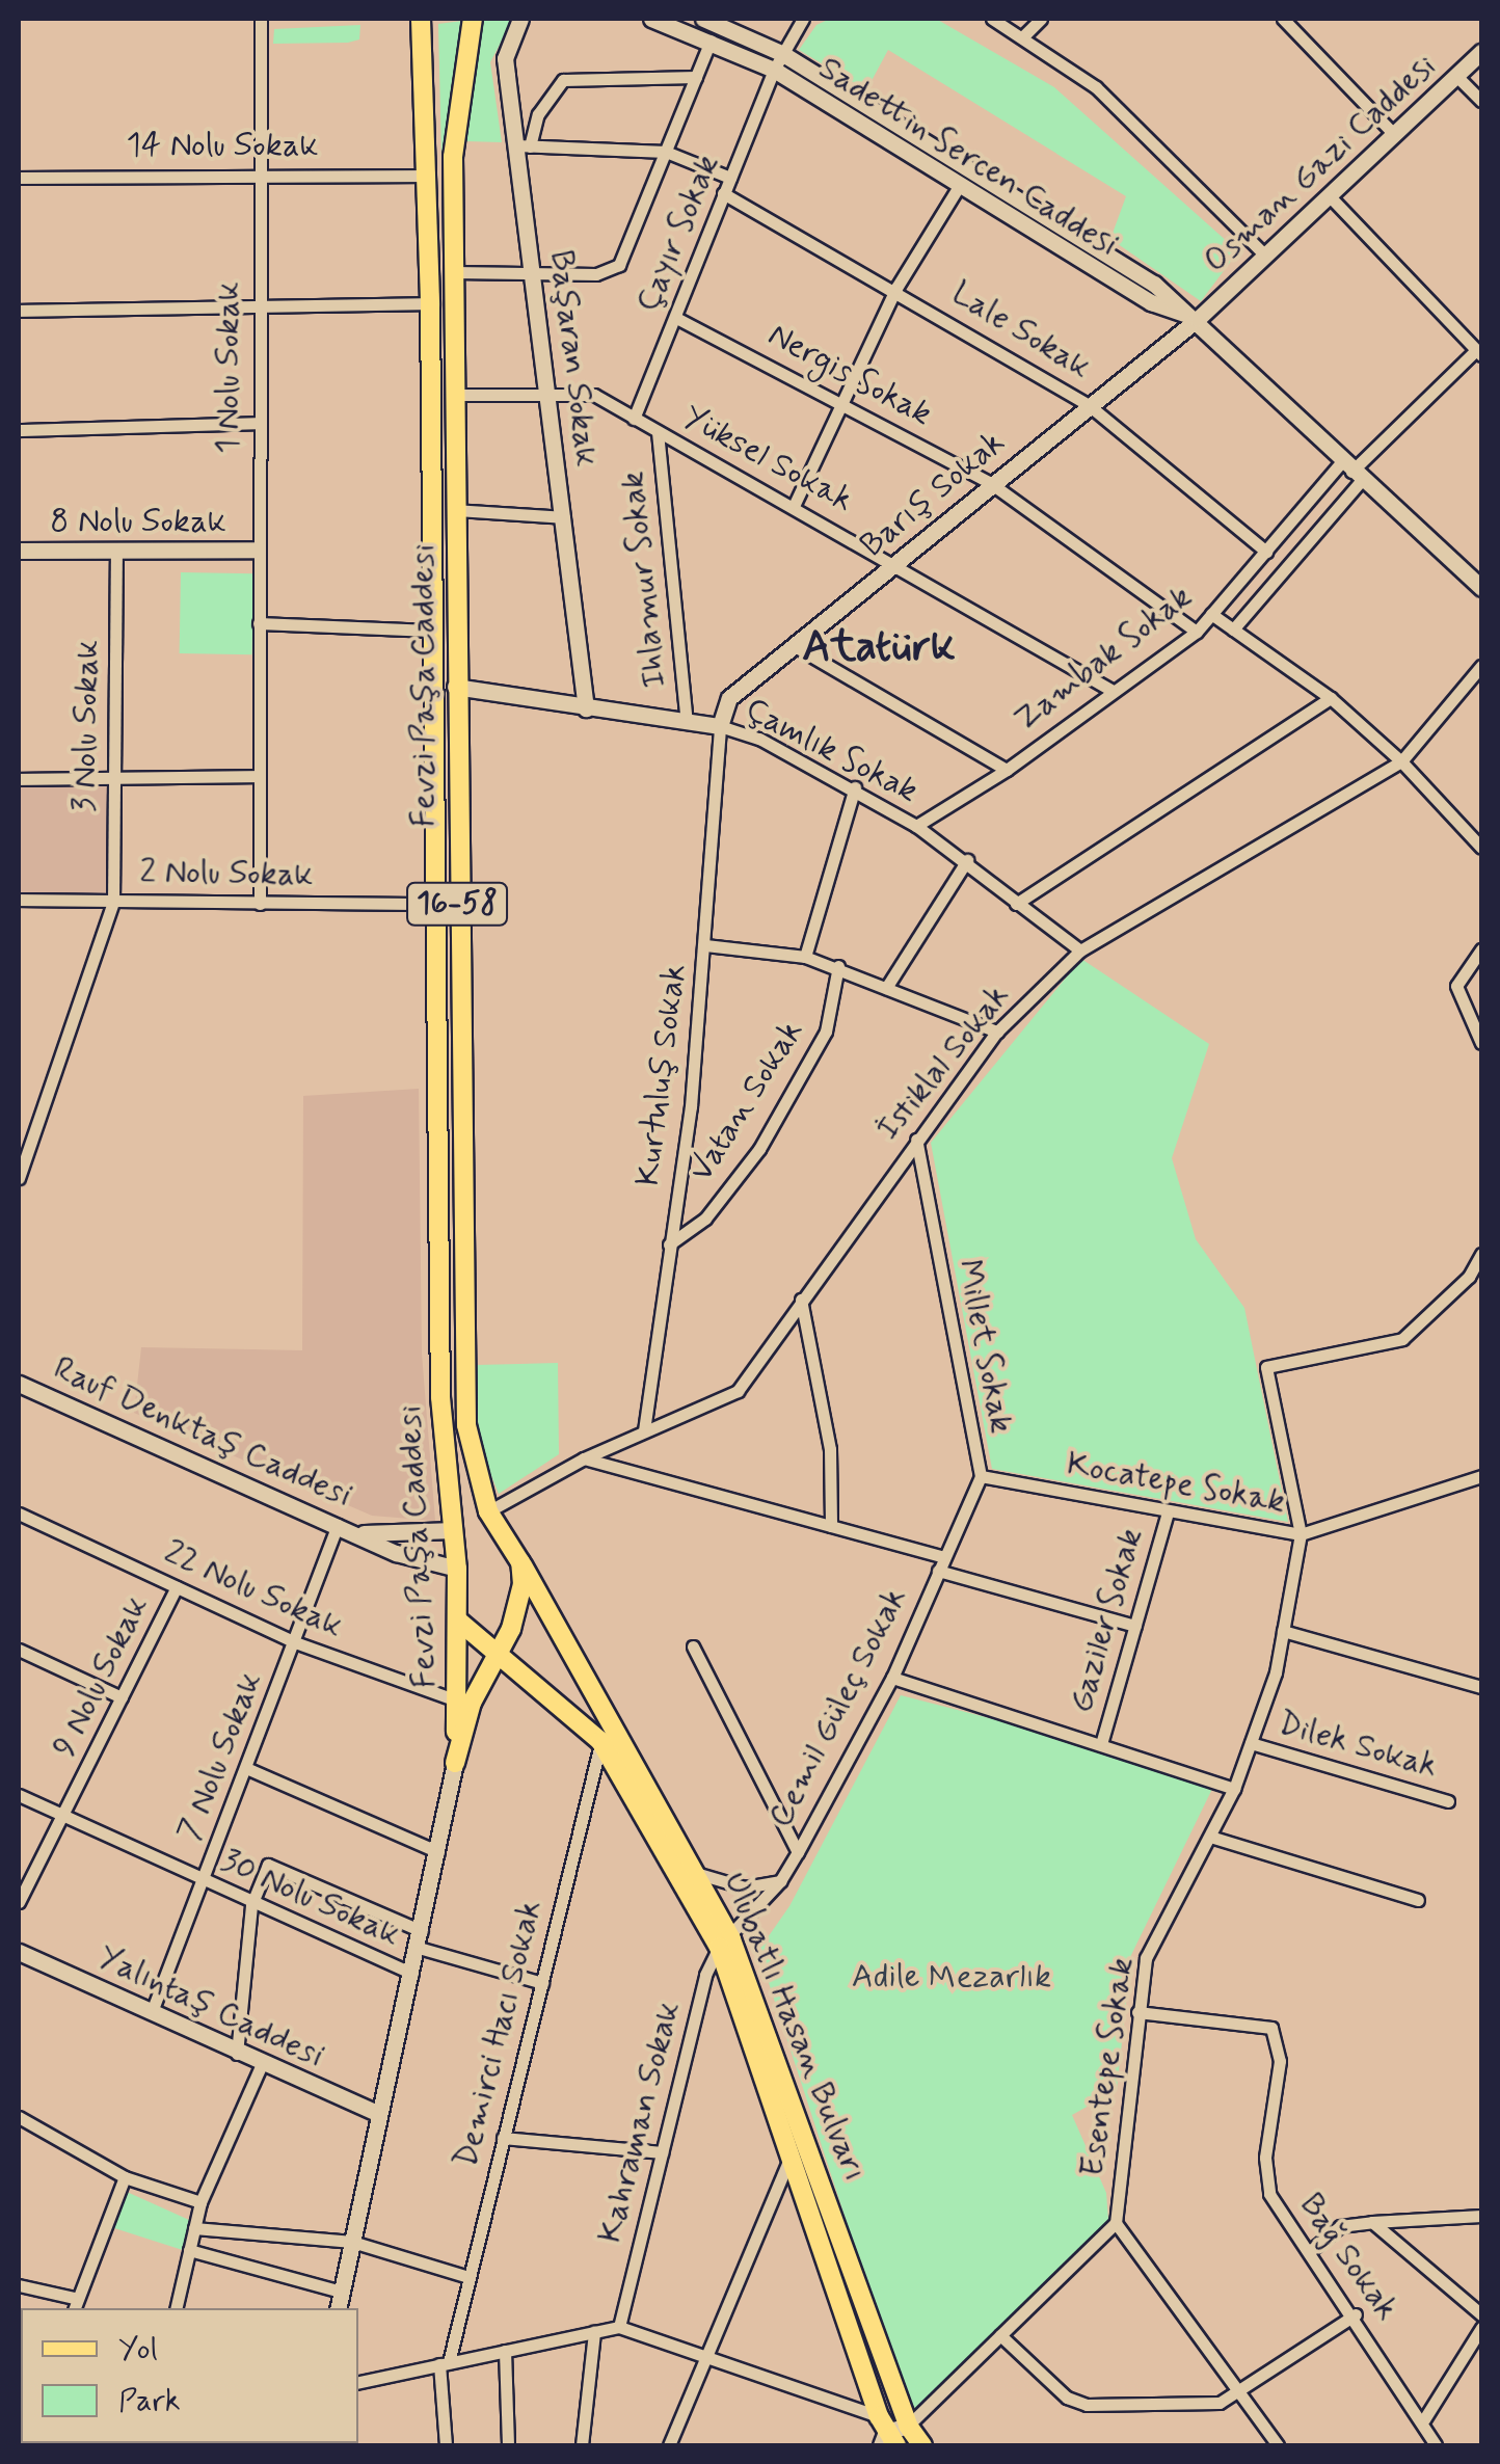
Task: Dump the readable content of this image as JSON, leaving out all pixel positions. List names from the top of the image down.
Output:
{
  "streets": {
    "main road": ["Fevzi Paşa Caddesi", "16-58", "Ulubatlı Hasan Bulvarı"],
    "street": [
      "14 Nolu Sokak",
      "Sadettin Sercen Caddesi",
      "Osman Gazi Caddesi",
      "Çayır Sokak",
      "Lale Sokak",
      "Başaran Sokak",
      "1 Nolu Sokak",
      "Nergis Sokak",
      "Yüksel Sokak",
      "Barış Sokak",
      "8 Nolu Sokak",
      "Ihlamur Sokak",
      "Zambak Sokak",
      "3 Nolu Sokak",
      "Çamlık Sokak",
      "2 Nolu Sokak",
      "İstiklal Sokak",
      "Kurtuluş Sokak",
      "Vatan Sokak",
      "Millet Sokak",
      "Rauf Denktaş Caddesi",
      "Kocatepe Sokak",
      "22 Nolu Sokak",
      "Gaziler Sokak",
      "9 Nolu Sokak",
      "Cemil Güleç Sokak",
      "Dilek Sokak",
      "7 Nolu Sokak",
      "30 Nolu Sokak",
      "Yalıntaş Caddesi",
      "Demirci Hacı Sokak",
      "Esentepe Sokak",
      "Kahraman Sokak",
      "Bağ Sokak"
    ]
  },
  "crossings": [
    ["14 Nolu Sokak", "1 Nolu Sokak"],
    ["14 Nolu Sokak", "Fevzi Paşa Caddesi"],
    ["Sadettin Sercen Caddesi", "Osman Gazi Caddesi"],
    ["Sadettin Sercen Caddesi", "Çayır Sokak"],
    ["Sadettin Sercen Caddesi", "Barış Sokak"],
    ["Sadettin Sercen Caddesi", "Zambak Sokak"],
    ["Osman Gazi Caddesi", "Barış Sokak"],
    ["Çayır Sokak", "Lale Sokak"],
    ["Çayır Sokak", "Nergis Sokak"],
    ["Çayır Sokak", "Yüksel Sokak"],
    ["Lale Sokak", "Barış Sokak"],
    ["Lale Sokak", "Zambak Sokak"],
    ["Başaran Sokak", "Yüksel Sokak"],
    ["Başaran Sokak", "Çamlık Sokak"],
    ["1 Nolu Sokak", "8 Nolu Sokak"],
    ["1 Nolu Sokak", "2 Nolu Sokak"],
    ["Nergis Sokak", "Barış Sokak"],
    ["Nergis Sokak", "Zambak Sokak"],
    ["Yüksel Sokak", "Barış Sokak"],
    ["Yüksel Sokak", "Ihlamur Sokak"],
    ["Yüksel Sokak", "Zambak Sokak"],
    ["Yüksel Sokak", "Fevzi Paşa Caddesi"],
    ["Barış Sokak", "Çamlık Sokak"],
    ["Barış Sokak", "Kurtuluş Sokak"],
    ["8 Nolu Sokak", "3 Nolu Sokak"],
    ["Ihlamur Sokak", "Çamlık Sokak"],
    ["Zambak Sokak", "Çamlık Sokak"],
    ["Fevzi Paşa Caddesi", "Çamlık Sokak"],
    ["Fevzi Paşa Caddesi", "2 Nolu Sokak"],
    ["Fevzi Paşa Caddesi", "İstiklal Sokak"],
    ["Fevzi Paşa Caddesi", "22 Nolu Sokak"],
    ["Fevzi Paşa Caddesi", "30 Nolu Sokak"],
    ["Fevzi Paşa Caddesi", "Yalıntaş Caddesi"],
    ["Fevzi Paşa Caddesi", "Ulubatlı Hasan Bulvarı"],
    ["3 Nolu Sokak", "2 Nolu Sokak"],
    ["Çamlık Sokak", "İstiklal Sokak"],
    ["Çamlık Sokak", "Kurtuluş Sokak"],
    ["İstiklal Sokak", "Kurtuluş Sokak"],
    ["İstiklal Sokak", "Millet Sokak"],
    ["Kurtuluş Sokak", "Vatan Sokak"],
    ["Millet Sokak", "Kocatepe Sokak"],
    ["Millet Sokak", "Cemil Güleç Sokak"],
    ["Rauf Denktaş Caddesi", "7 Nolu Sokak"],
    ["Kocatepe Sokak", "Gaziler Sokak"],
    ["Kocatepe Sokak", "Esentepe Sokak"],
    ["22 Nolu Sokak", "9 Nolu Sokak"],
    ["22 Nolu Sokak", "7 Nolu Sokak"],
    ["9 Nolu Sokak", "30 Nolu Sokak"],
    ["Cemil Güleç Sokak", "Ulubatlı Hasan Bulvarı"],
    ["Cemil Güleç Sokak", "Kahraman Sokak"],
    ["Dilek Sokak", "Esentepe Sokak"],
    ["7 Nolu Sokak", "30 Nolu Sokak"],
    ["7 Nolu Sokak", "Yalıntaş Caddesi"],
    ["Ulubatlı Hasan Bulvarı", "Demirci Hacı Sokak"],
    ["Ulubatlı Hasan Bulvarı", "Esentepe Sokak"],
    ["Ulubatlı Hasan Bulvarı", "Kahraman Sokak"],
    ["Esentepe Sokak", "Bağ Sokak"]
  ],
  "districts": ["Atatürk"],
  "parks": ["Adile Mezarlık"],
  "legend": ["Yol", "Park"]
}
